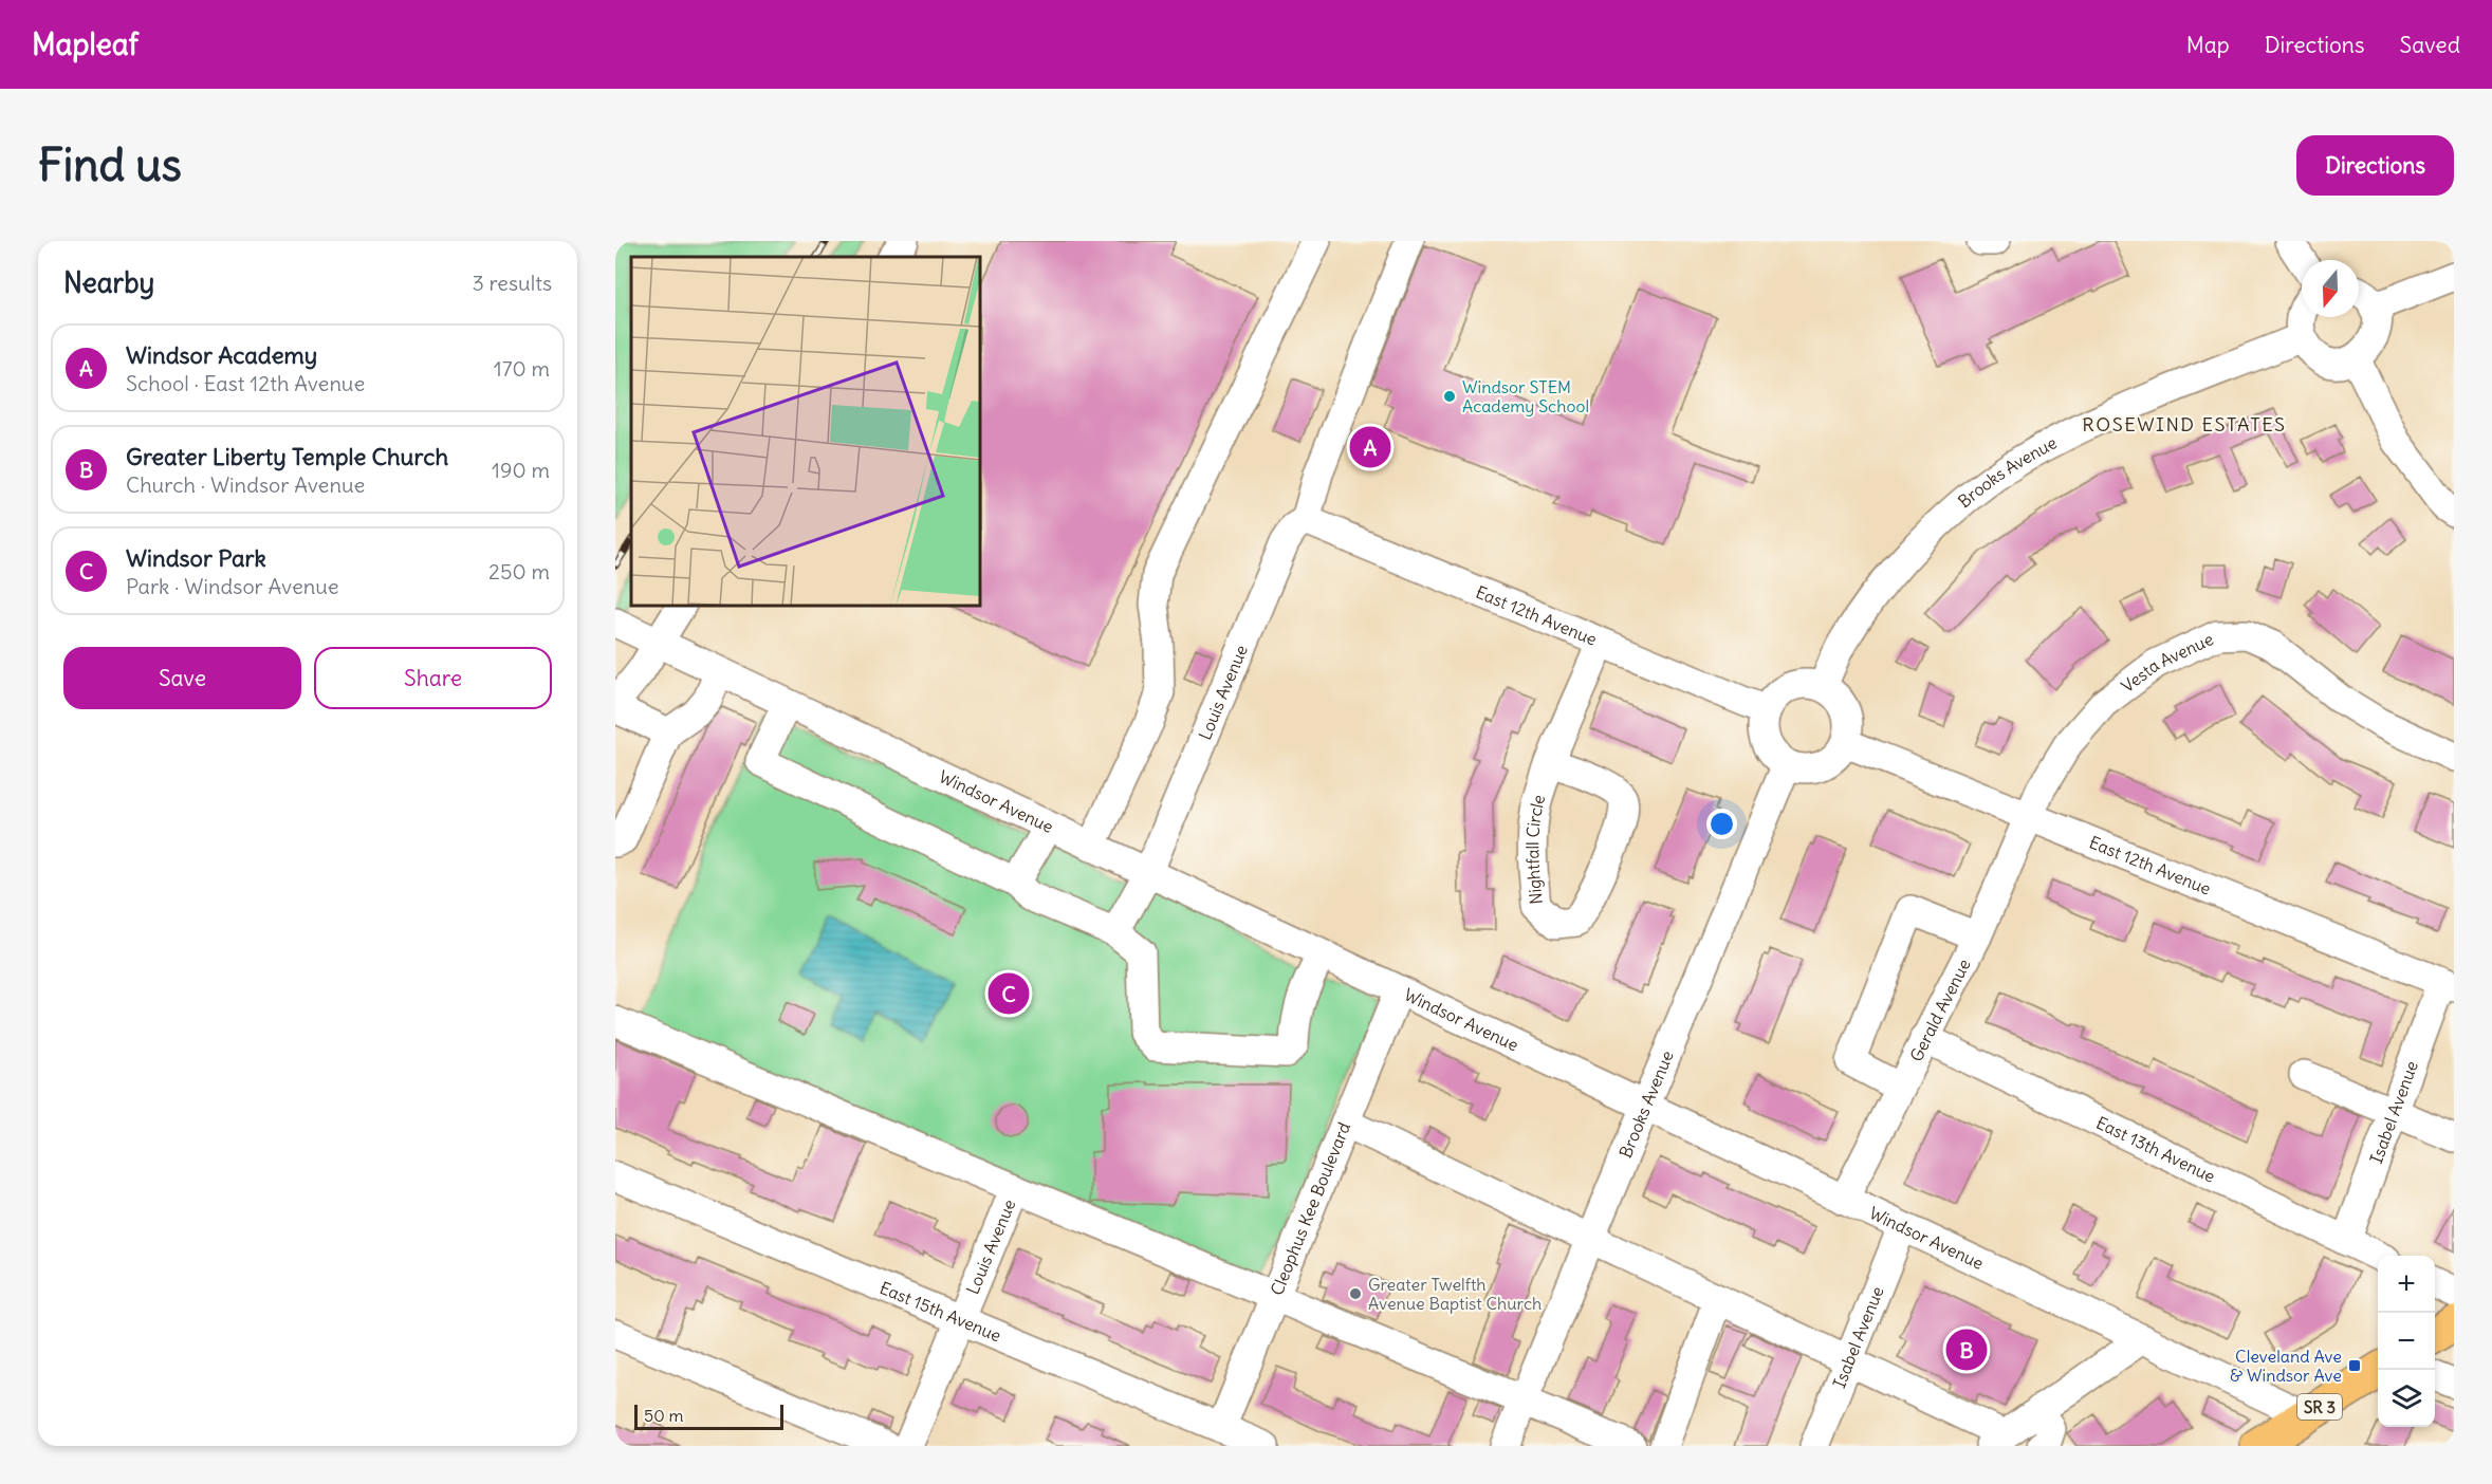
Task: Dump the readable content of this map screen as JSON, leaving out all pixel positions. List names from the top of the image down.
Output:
{
  "streets": {
    "main road": ["SR 3"],
    "street": [
      "Brooks Avenue",
      "East 12th Avenue",
      "Vesta Avenue",
      "Louis Avenue",
      "Windsor Avenue",
      "Nightfall Circle",
      "Gerald Avenue",
      "Isabel Avenue",
      "East 13th Avenue",
      "Cleophus Kee Boulevard",
      "East 15th Avenue"
    ]
  },
  "crossings": [
    ["Brooks Avenue", "East 12th Avenue"],
    ["Brooks Avenue", "Windsor Avenue"],
    ["East 12th Avenue", "Vesta Avenue"],
    ["East 12th Avenue", "Louis Avenue"],
    ["East 12th Avenue", "Nightfall Circle"],
    ["East 12th Avenue", "Gerald Avenue"],
    ["East 12th Avenue", "Isabel Avenue"],
    ["Vesta Avenue", "Gerald Avenue"],
    ["Louis Avenue", "Windsor Avenue"],
    ["Louis Avenue", "East 15th Avenue"],
    ["Windsor Avenue", "Gerald Avenue"],
    ["Windsor Avenue", "Isabel Avenue"],
    ["Windsor Avenue", "Cleophus Kee Boulevard"],
    ["Windsor Avenue", "SR 3"],
    ["Gerald Avenue", "East 13th Avenue"],
    ["Isabel Avenue", "East 13th Avenue"],
    ["Cleophus Kee Boulevard", "East 15th Avenue"]
  ],
  "districts": ["ROSEWIND ESTATES"],
  "places": {
    "other": ["Windsor STEM Academy School", "Greater Twelfth Avenue Baptist Church"],
    "transit": ["Cleveland Ave & Windsor Ave"]
  },
  "scale_bar": "50 m",
  "north": "bottom",
  "page": {
    "header": "Mapleaf",
    "nav": ["Map", "Directions", "Saved"],
    "buttons": [
      "Directions",
      ["Save", "Share"]
    ],
    "title": "Find us",
    "heading": ["Nearby", "3 results"],
    "list": [
      {
        "mark": "A",
        "name": "Windsor Academy",
        "note": "School · East 12th Avenue",
        "value": "170 m"
      },
      {
        "mark": "B",
        "name": "Greater Liberty Temple Church",
        "note": "Church · Windsor Avenue",
        "value": "190 m"
      },
      {
        "mark": "C",
        "name": "Windsor Park",
        "note": "Park · Windsor Avenue",
        "value": "250 m"
      }
    ],
    "pins": ["A", "C", "B"],
    "map_buttons": ["+", "−"],
    "scale": "50 m"
  }
}
